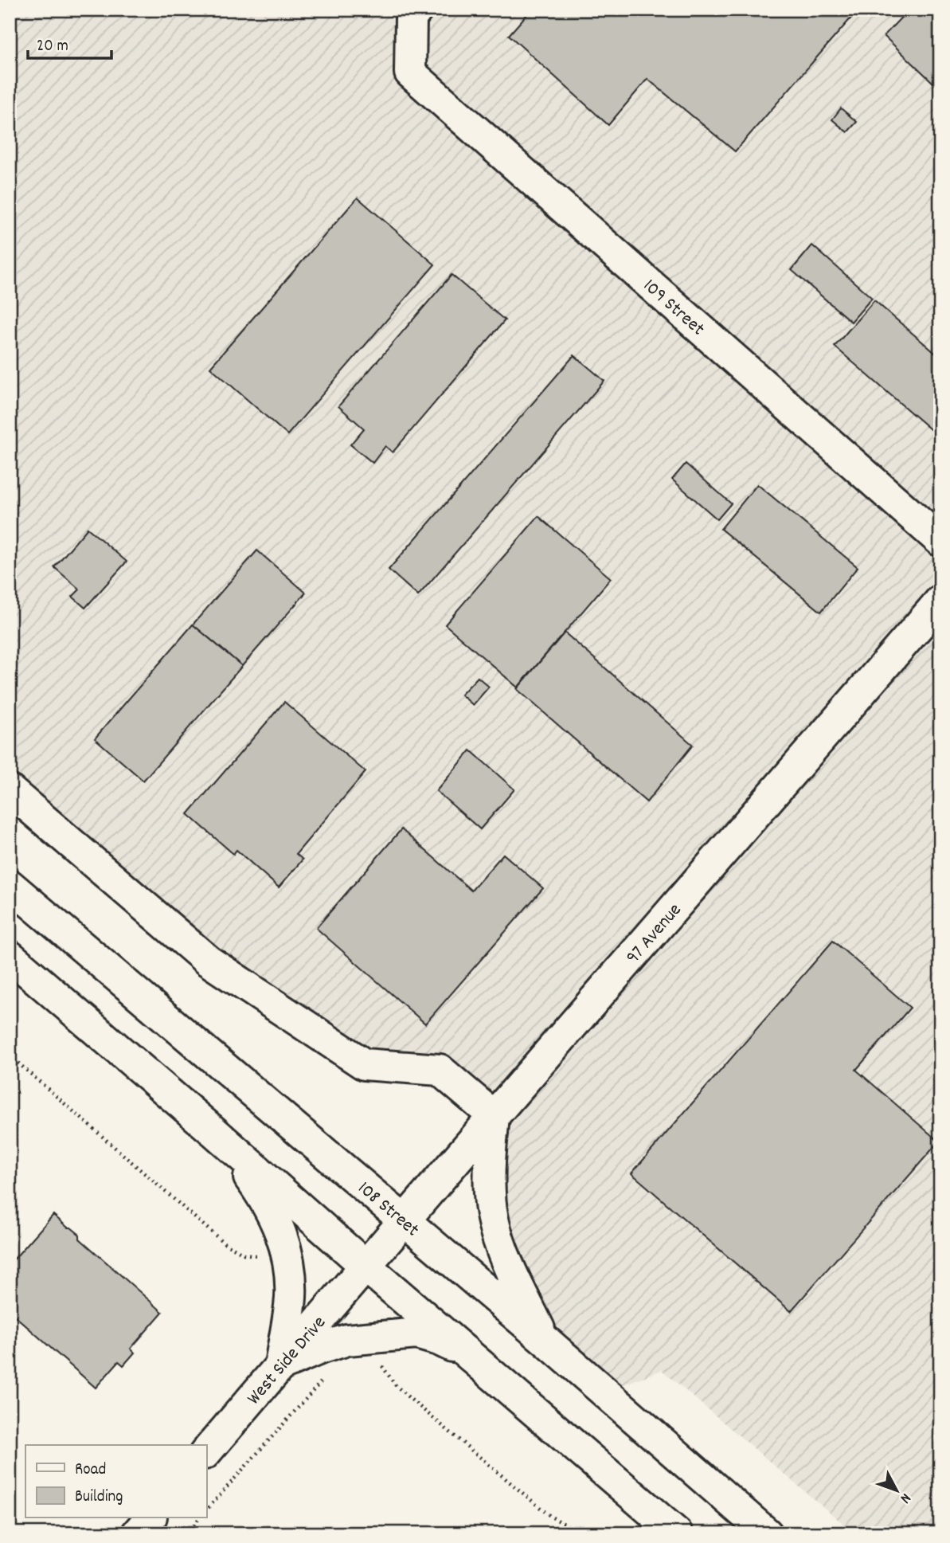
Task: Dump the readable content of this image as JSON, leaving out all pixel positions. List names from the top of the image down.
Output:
{
  "streets": {
    "main road": [
      "109 Street",
      "97 Avenue",
      "108 Street",
      "West Side Drive"
    ]
  },
  "crossings": [
    ["97 Avenue", "108 Street"],
    ["97 Avenue", "West Side Drive"]
  ],
  "legend": ["Road", "Building"],
  "scale_bar": "20 m",
  "north": "bottom right"
}
